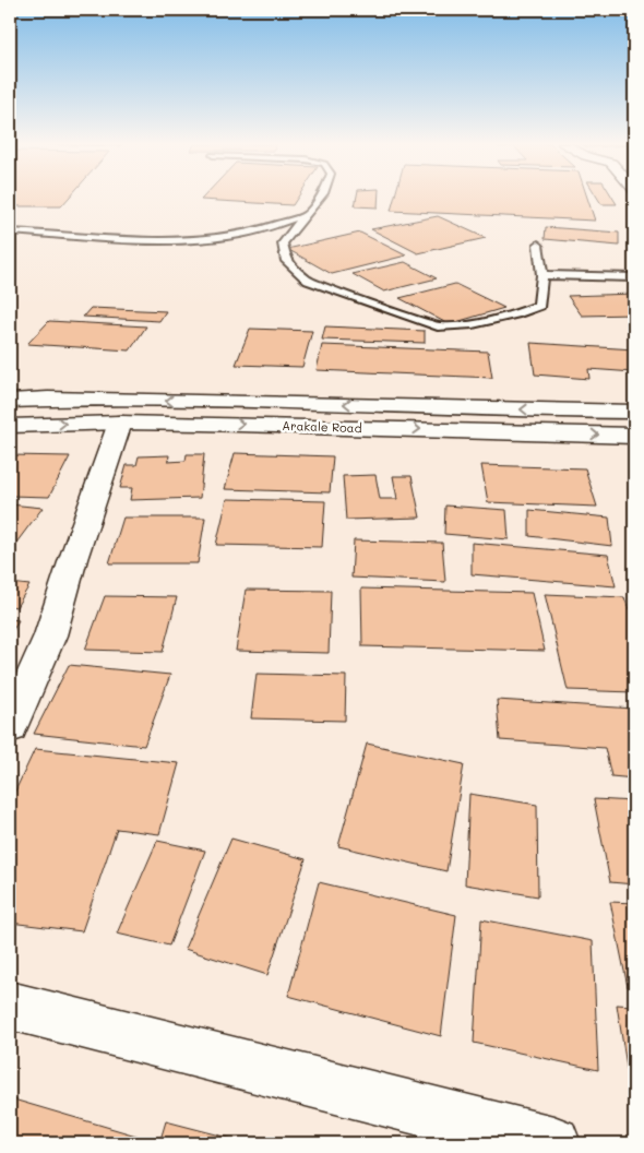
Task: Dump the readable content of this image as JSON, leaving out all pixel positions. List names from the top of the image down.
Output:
{
  "streets": {
    "main road": ["Arakale Road"]
  }
}
